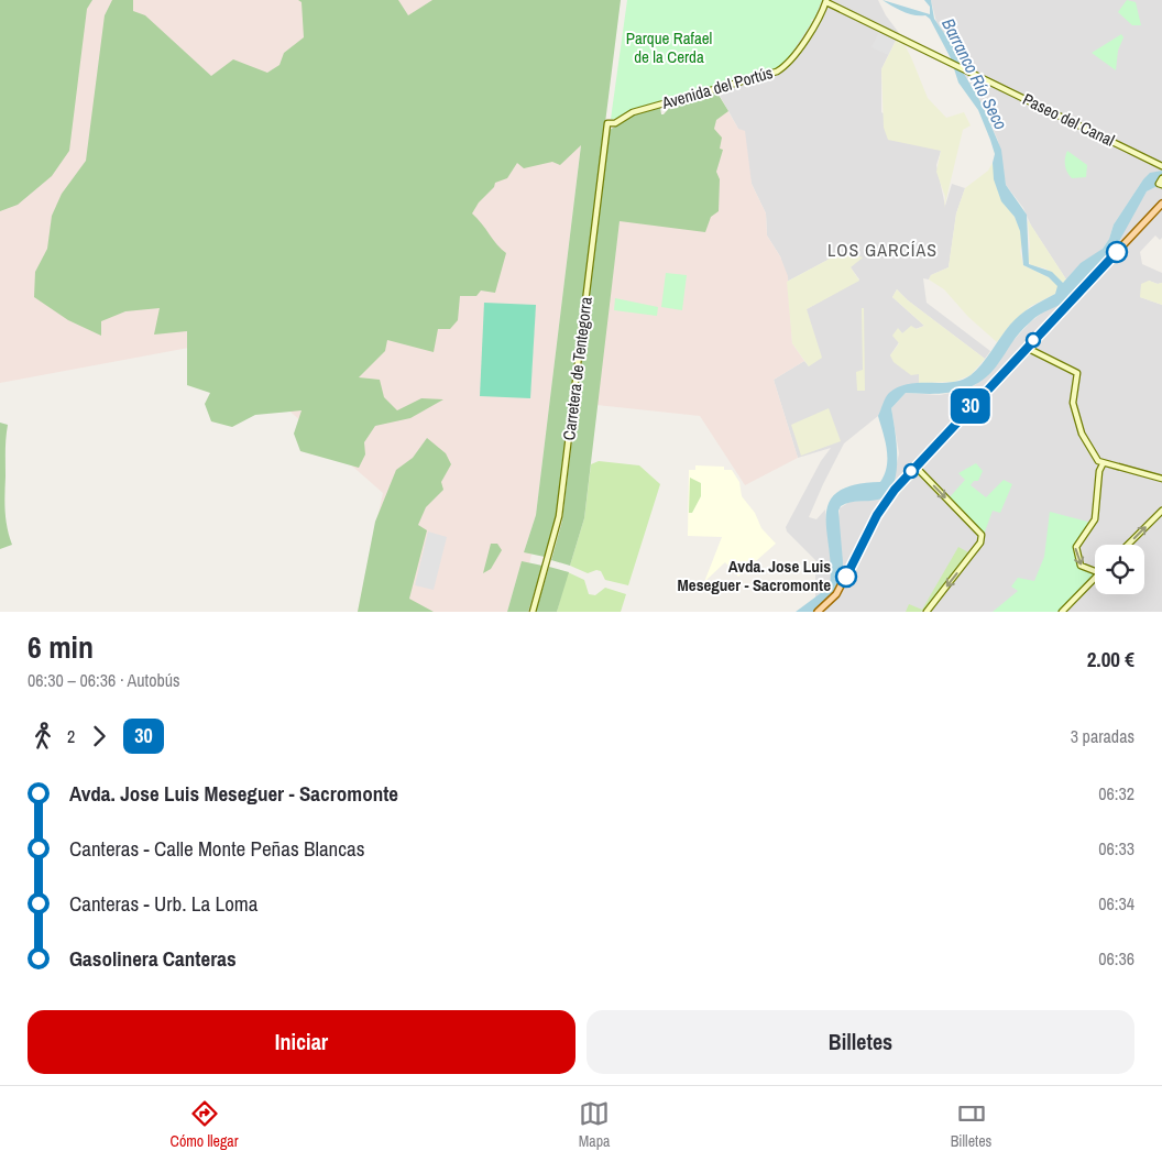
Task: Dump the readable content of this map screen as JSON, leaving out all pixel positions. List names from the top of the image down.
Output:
{
  "streets": {
    "main road": ["Avenida del Portús", "Paseo del Canal", "Carretera de Tentegorra"]
  },
  "crossings": [
    ["Avenida del Portús", "Paseo del Canal"],
    ["Avenida del Portús", "Carretera de Tentegorra"]
  ],
  "districts": ["LOS GARCÍAS"],
  "water": ["Barranco Río Seco"],
  "parks": ["Parque Rafael de la Cerda"],
  "places": ["Avda. Jose Luis Meseguer - Sacromonte"],
  "lines": ["bus line 30"],
  "page": {
    "on_map": "30",
    "heading": ["6 min", "06:30 – 06:36 · Autobús", "2.00 €"],
    "legs": ["2", "30", "3 paradas"],
    "list": [
      {
        "name": "Avda. Jose Luis Meseguer - Sacromonte",
        "value": "06:32"
      },
      {
        "name": "Canteras - Calle Monte Peñas Blancas",
        "value": "06:33"
      },
      {
        "name": "Canteras - Urb. La Loma",
        "value": "06:34"
      },
      {
        "name": "Gasolinera Canteras",
        "value": "06:36"
      }
    ],
    "buttons": ["Iniciar", "Billetes"],
    "tabs": ["Cómo llegar", "Mapa", "Billetes"]
  }
}
